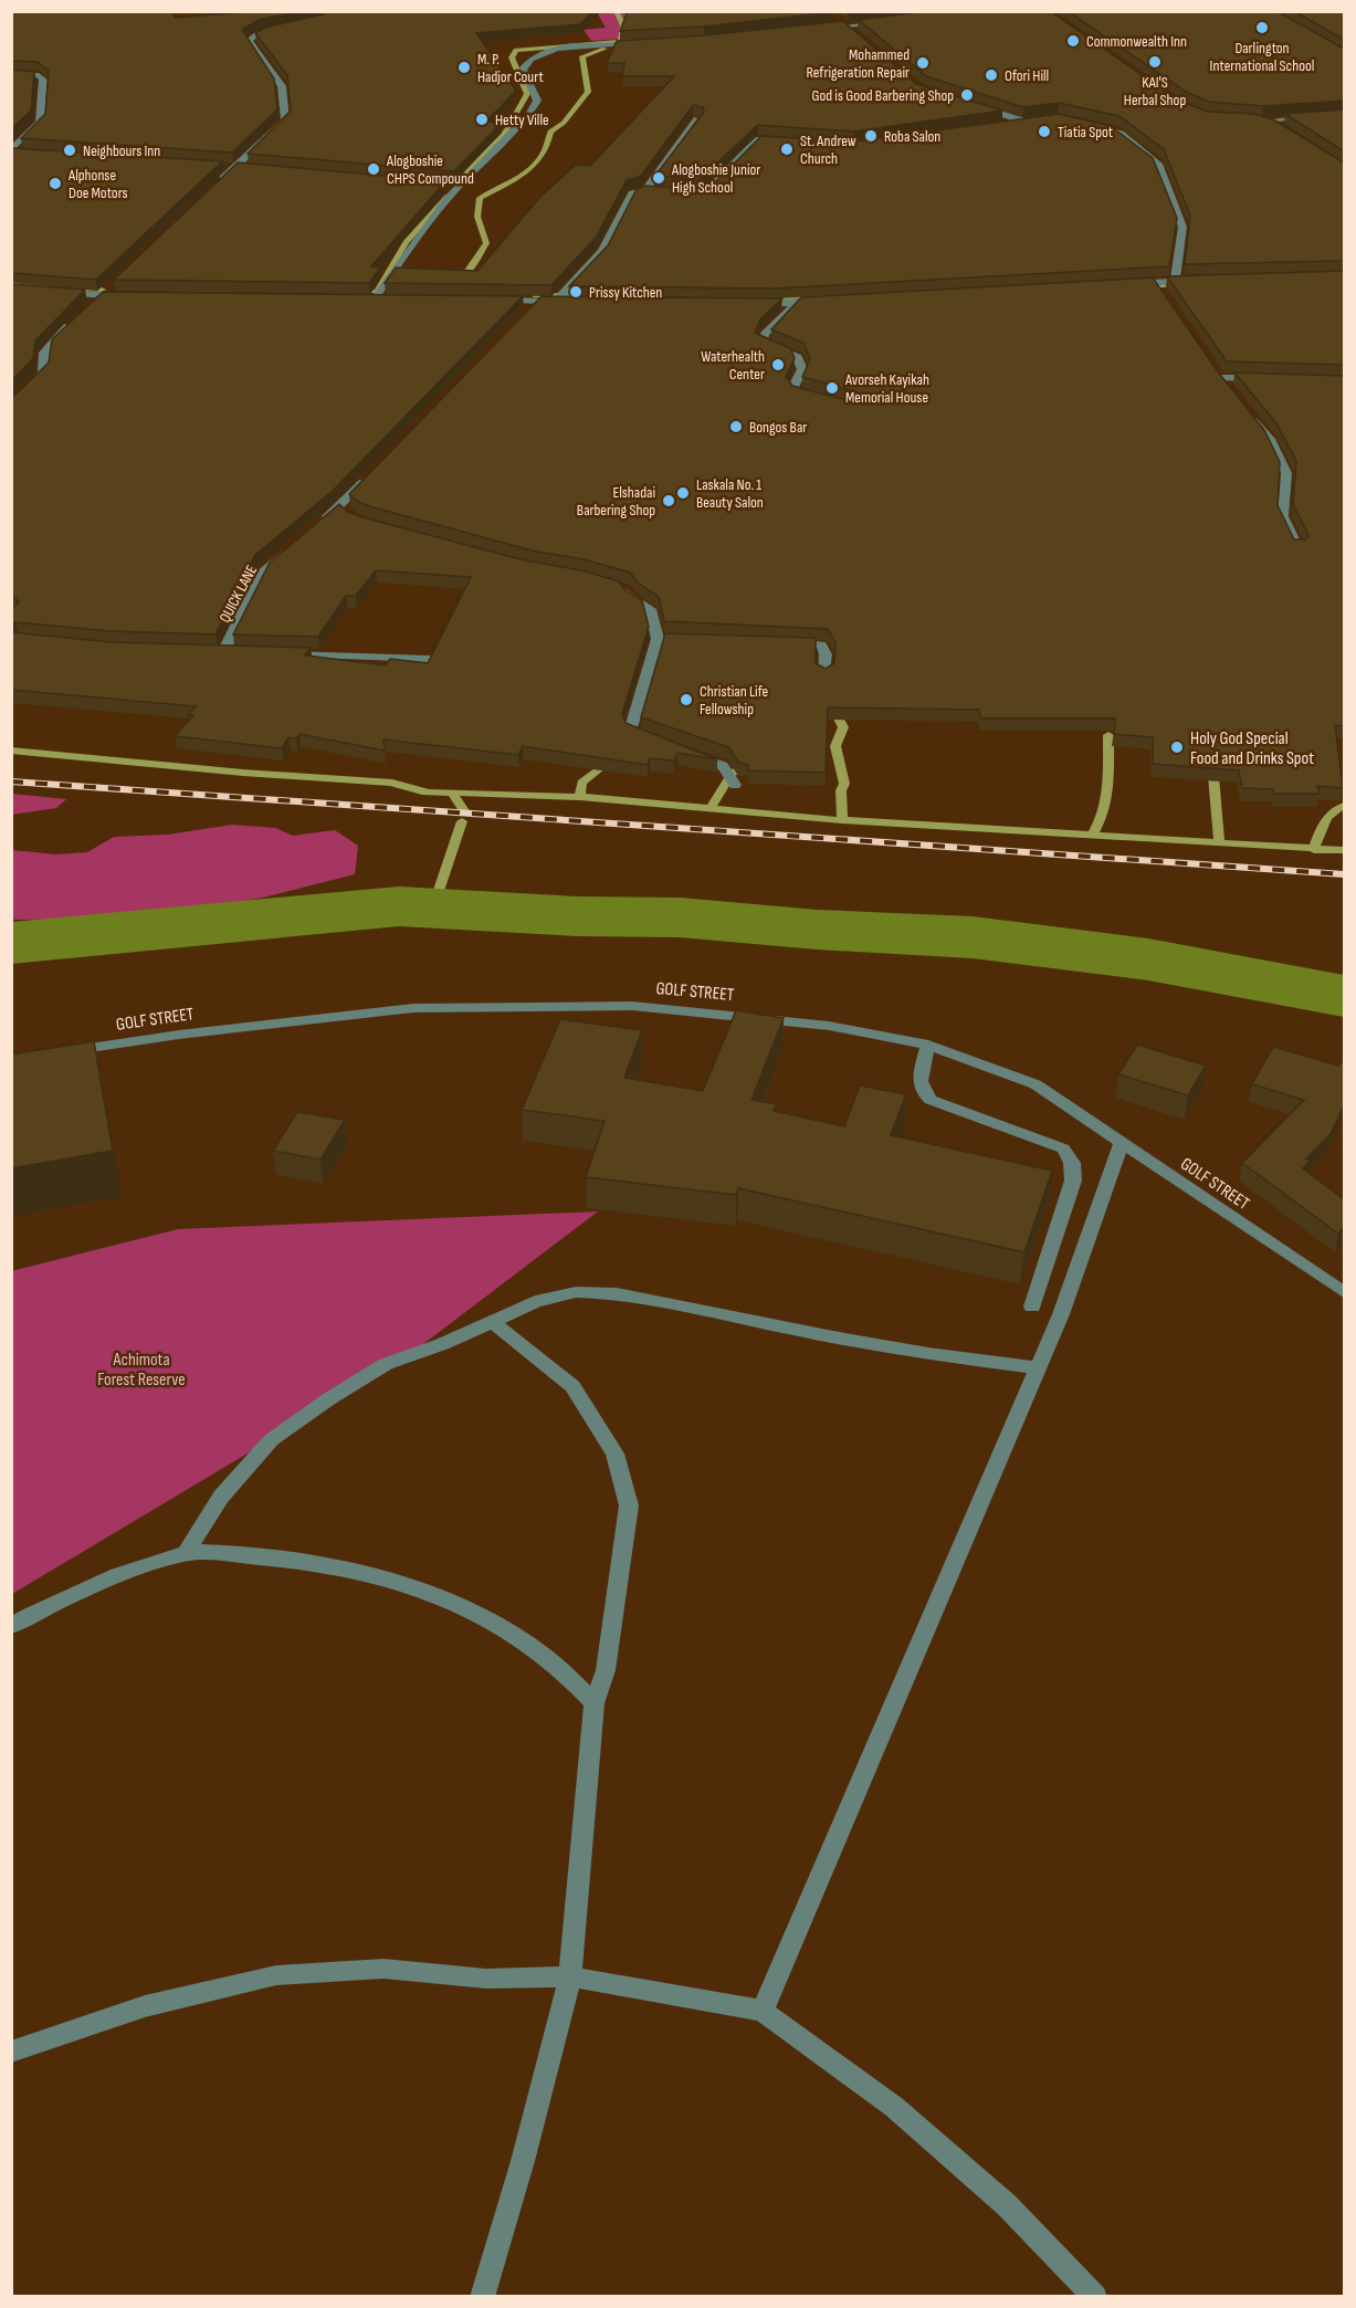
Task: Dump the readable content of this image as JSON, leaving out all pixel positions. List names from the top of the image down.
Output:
{
  "streets": {
    "street": ["QUICK LANE", "GOLF STREET"]
  },
  "parks": ["Achimota Forest Reserve"],
  "places": [
    "Darlington International School",
    "Commonwealth Inn",
    "KAI'S Herbal Shop",
    "Mohammed Refrigeration Repair",
    "M. P. Hadjor Court",
    "Ofori Hill",
    "God is Good Barbering Shop",
    "Hetty Ville",
    "Tiatia Spot",
    "Roba Salon",
    "St. Andrew Church",
    "Neighbours Inn",
    "Alogboshie CHPS Compound",
    "Alogboshie Junior High School",
    "Alphonse Doe Motors",
    "Prissy Kitchen",
    "Waterhealth Center",
    "Avorseh Kayikah Memorial House",
    "Bongos Bar",
    "Laskala No. 1 Beauty Salon",
    "Elshadai Barbering Shop",
    "Christian Life Fellowship",
    "Holy God Special Food and Drinks Spot"
  ]
}
